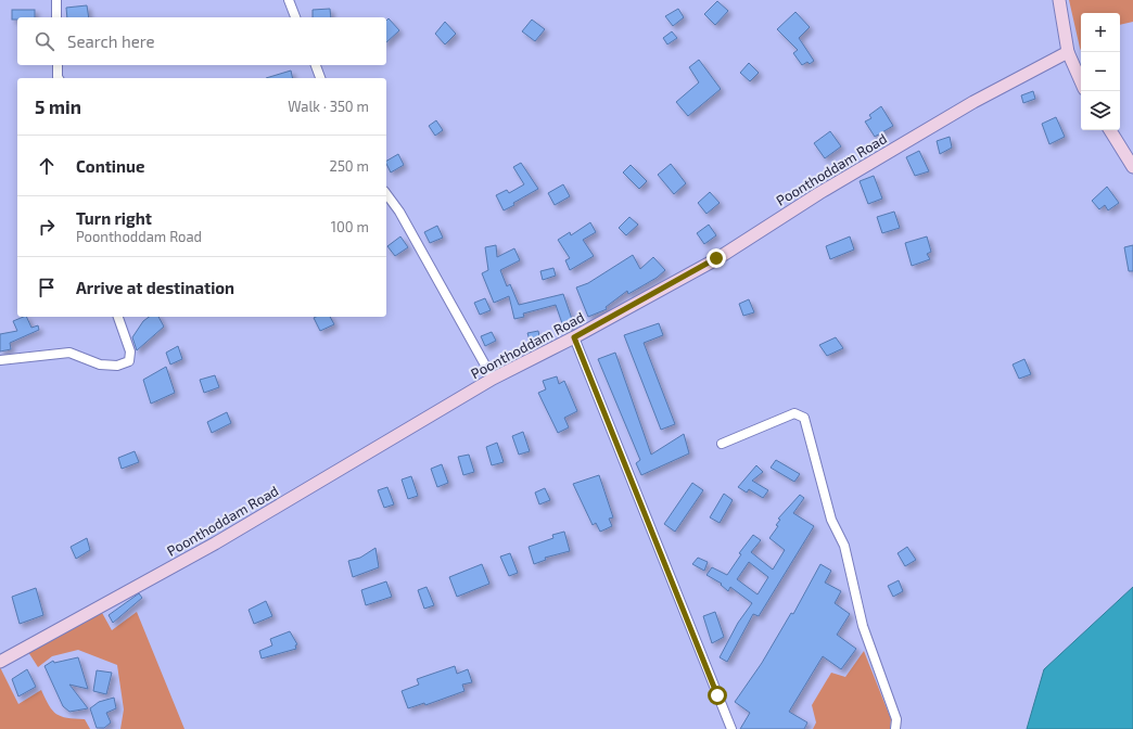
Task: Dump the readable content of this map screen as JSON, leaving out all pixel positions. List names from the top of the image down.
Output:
{
  "streets": {
    "street": ["Poonthoddam Road"]
  },
  "page": {
    "map_buttons": ["+", "−"],
    "search": "Search here",
    "heading": ["5 min", "Walk · 350 m"],
    "list": [
      ["Continue", "250 m"],
      ["Turn right", "Poonthoddam Road", "100 m"],
      "Arrive at destination"
    ]
  }
}
